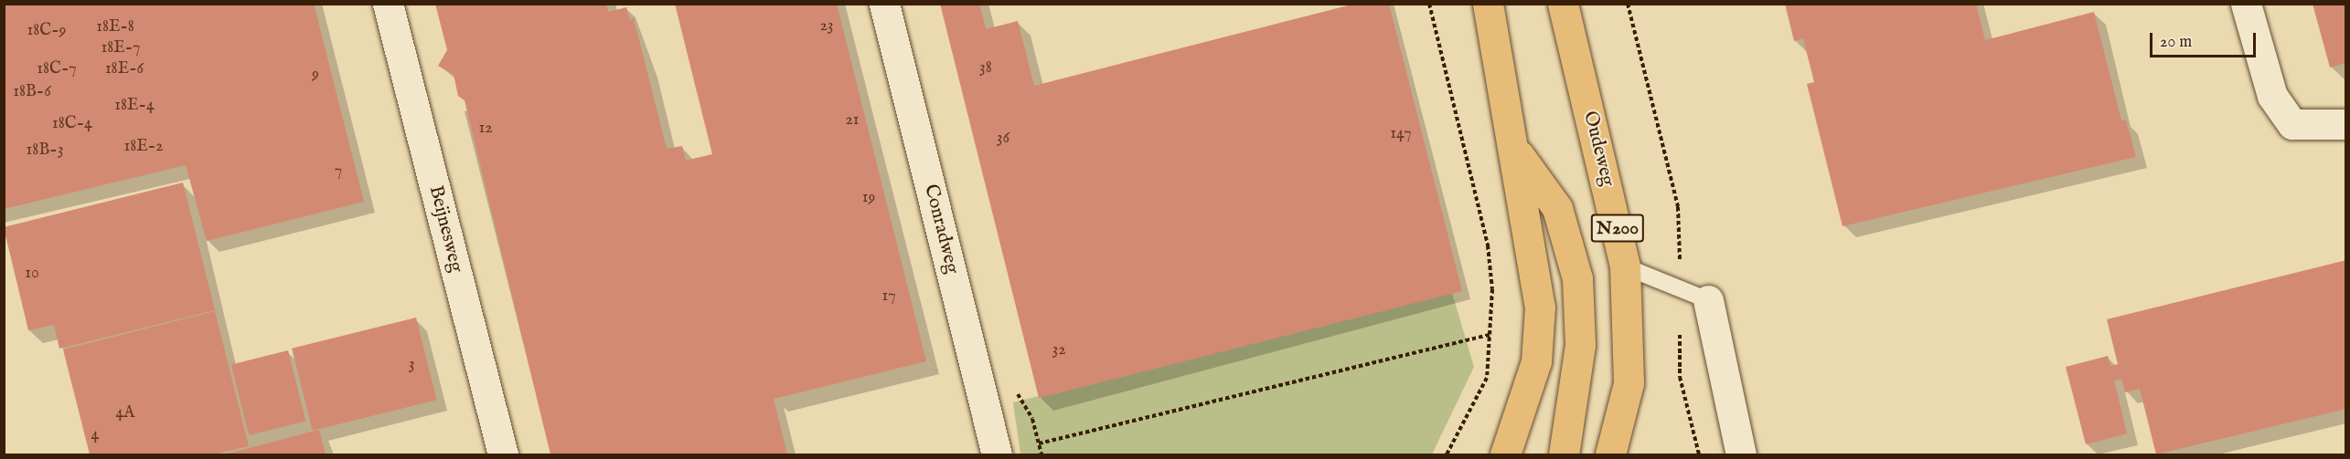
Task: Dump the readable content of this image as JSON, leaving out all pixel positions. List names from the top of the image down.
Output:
{
  "streets": {
    "main road": ["Oudeweg", "N200"],
    "street": ["Beijnesweg", "Conradweg"]
  },
  "house_numbers": [
    "23",
    "18E-8",
    "18C-9",
    "18E-7",
    "38",
    "18C-7",
    "18E-6",
    "9",
    "18B-6",
    "18E-4",
    "21",
    "18C-4",
    "12",
    "147",
    "36",
    "18E-2",
    "18B-3",
    "7",
    "19",
    "10",
    "17",
    "32",
    "3",
    "4A",
    "4"
  ],
  "scale_bar": "20 m"
}
